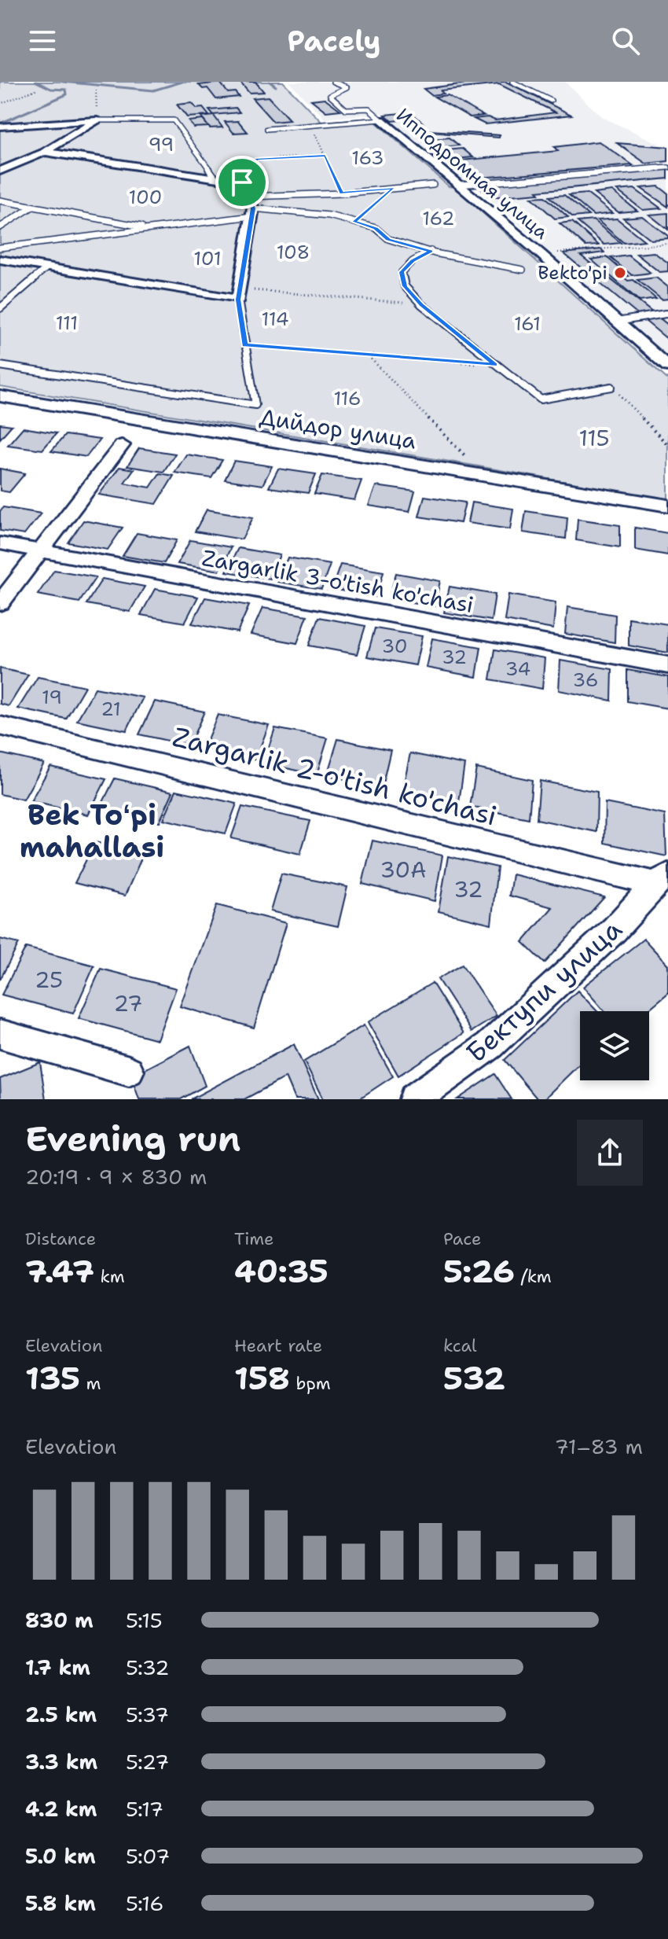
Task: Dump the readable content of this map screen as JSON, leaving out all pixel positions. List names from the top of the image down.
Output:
{
  "streets": {
    "street": [
      "Ипподромная улица",
      "Дийдор улица",
      "Zargarlik 3-o'tish ko'chasi",
      "Zargarlik 2-o'tish ko'chasi",
      "Бектупи улица"
    ]
  },
  "crossings": [
    ["Zargarlik 2-o'tish ko'chasi", "Бектупи улица"]
  ],
  "districts": ["Bek Toʻpi mahallasi"],
  "parks": [
    "99",
    "163",
    "100",
    "162",
    "108",
    "101",
    "114",
    "111",
    "161",
    "116",
    "115"
  ],
  "places": ["Bekto'pi"],
  "house_numbers": [
    "30",
    "32",
    "34",
    "36",
    "19",
    "21",
    "30A",
    "32",
    "25",
    "27"
  ],
  "page": {
    "header": "Pacely",
    "heading": ["Evening run", "20:19 · 9 × 830 m"],
    "stats": [
      ["Distance", "7.47 km"],
      ["Time", "40:35"],
      ["Pace", "5:26 /km"],
      ["Elevation", "135 m"],
      ["Heart rate", "158 bpm"],
      ["kcal", "532"]
    ],
    "chart": ["Elevation", "71–83 m"],
    "list": [
      {
        "name": "830 m",
        "note": "5:15"
      },
      {
        "name": "1.7 km",
        "note": "5:32"
      },
      {
        "name": "2.5 km",
        "note": "5:37"
      },
      {
        "name": "3.3 km",
        "note": "5:27"
      },
      {
        "name": "4.2 km",
        "note": "5:17"
      },
      {
        "name": "5.0 km",
        "note": "5:07"
      },
      {
        "name": "5.8 km",
        "note": "5:16"
      }
    ]
  }
}
